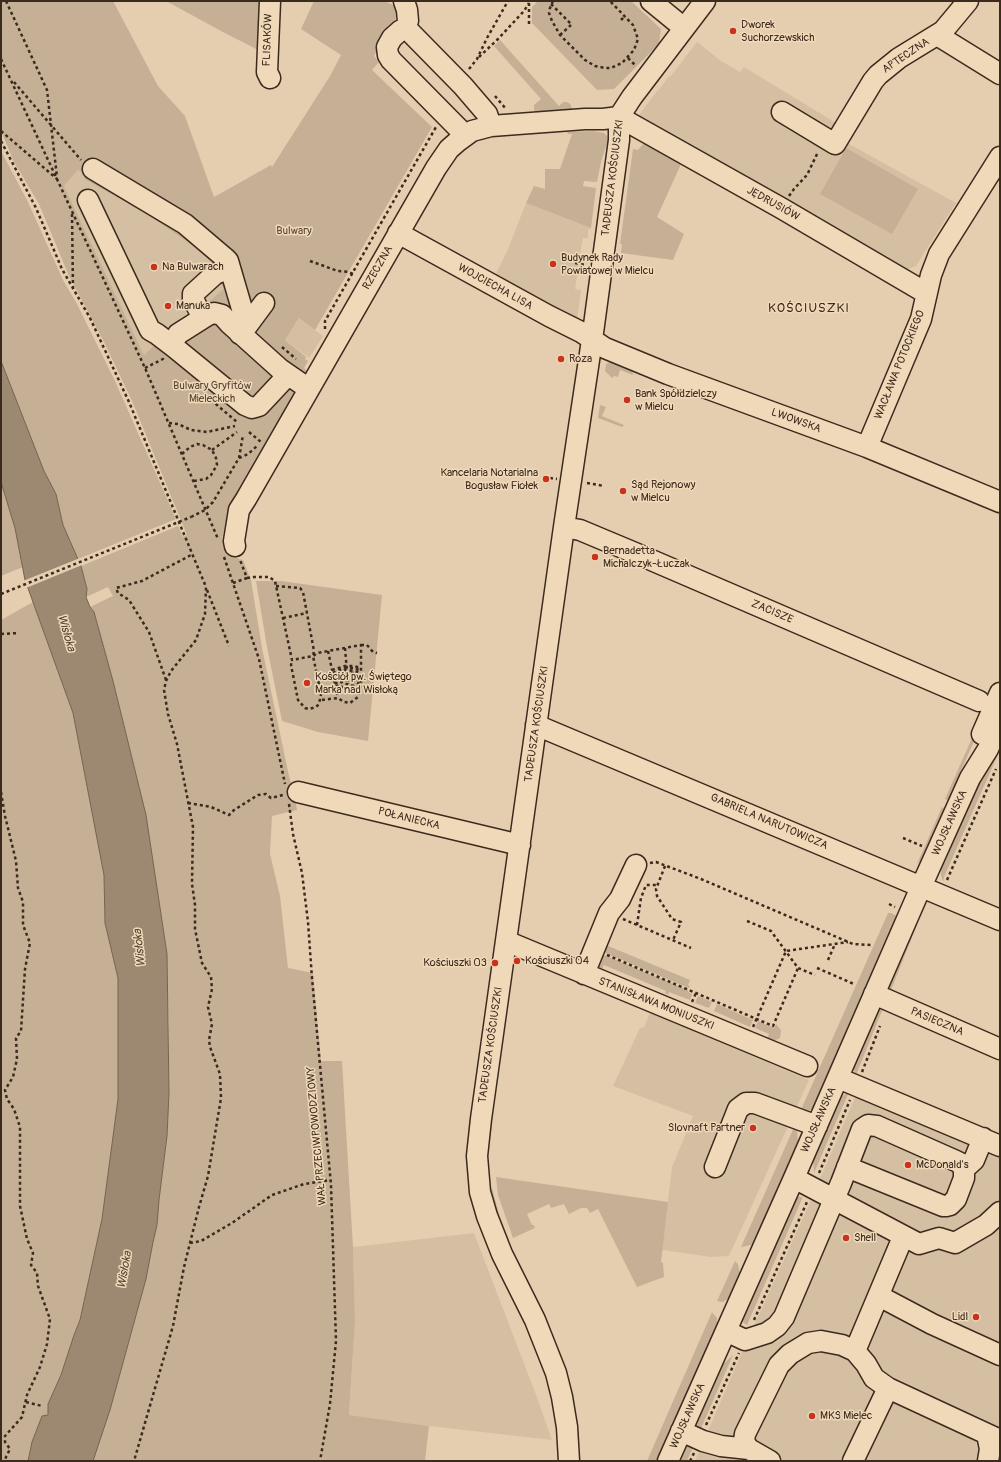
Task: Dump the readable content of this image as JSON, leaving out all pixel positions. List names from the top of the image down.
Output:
{
  "streets": {
    "street": [
      "FLISAKÓW",
      "APTECZNA",
      "TADEUSZA KOŚCIUSZKI",
      "JĘDRUSIÓW",
      "RZECZNA",
      "WOJCIECHA LISA",
      "WACŁAWA POTOCKIEGO",
      "LWOWSKA",
      "ZACISZE",
      "POŁANIECKA",
      "GABRIELA NARUTOWICZA",
      "WOJSŁAWSKA",
      "STANISŁAWA MONIUSZKI",
      "PASIECZNA"
    ],
    "path": ["WAŁ PRZECIWPOWODZIOWY"]
  },
  "crossings": [
    ["TADEUSZA KOŚCIUSZKI", "JĘDRUSIÓW"],
    ["TADEUSZA KOŚCIUSZKI", "RZECZNA"],
    ["TADEUSZA KOŚCIUSZKI", "WOJCIECHA LISA"],
    ["TADEUSZA KOŚCIUSZKI", "LWOWSKA"],
    ["TADEUSZA KOŚCIUSZKI", "ZACISZE"],
    ["TADEUSZA KOŚCIUSZKI", "POŁANIECKA"],
    ["TADEUSZA KOŚCIUSZKI", "GABRIELA NARUTOWICZA"],
    ["TADEUSZA KOŚCIUSZKI", "STANISŁAWA MONIUSZKI"],
    ["JĘDRUSIÓW", "RZECZNA"],
    ["JĘDRUSIÓW", "WACŁAWA POTOCKIEGO"],
    ["RZECZNA", "WOJCIECHA LISA"],
    ["RZECZNA", "WAŁ PRZECIWPOWODZIOWY"],
    ["WOJCIECHA LISA", "LWOWSKA"],
    ["WACŁAWA POTOCKIEGO", "LWOWSKA"],
    ["POŁANIECKA", "WAŁ PRZECIWPOWODZIOWY"],
    ["GABRIELA NARUTOWICZA", "WOJSŁAWSKA"],
    ["WOJSŁAWSKA", "PASIECZNA"]
  ],
  "districts": ["KOŚCIUSZKI"],
  "water": ["Wisłoka"],
  "parks": ["Bulwary", "Bulwary Gryfitów Mieleckich"],
  "places": [
    "Dworek Suchorzewskich",
    "Budynek Rady Powiatowej w Mielcu",
    "Na Bulwarach",
    "Manuka",
    "Roza",
    "Bank Spółdzielczy w Mielcu",
    "Kancelaria Notarialna Bogusław Fiołek",
    "Sąd Rejonowy w Mielcu",
    "Bernadetta Michalczyk-Łuczak",
    "Kościół pw. Świętego Marka nad Wisłoką",
    "Kościuszki 04",
    "Kościuszki 03",
    "Slovnaft Partner",
    "McDonald's",
    "Shell",
    "Lidl",
    "MKS Mielec"
  ]
}
